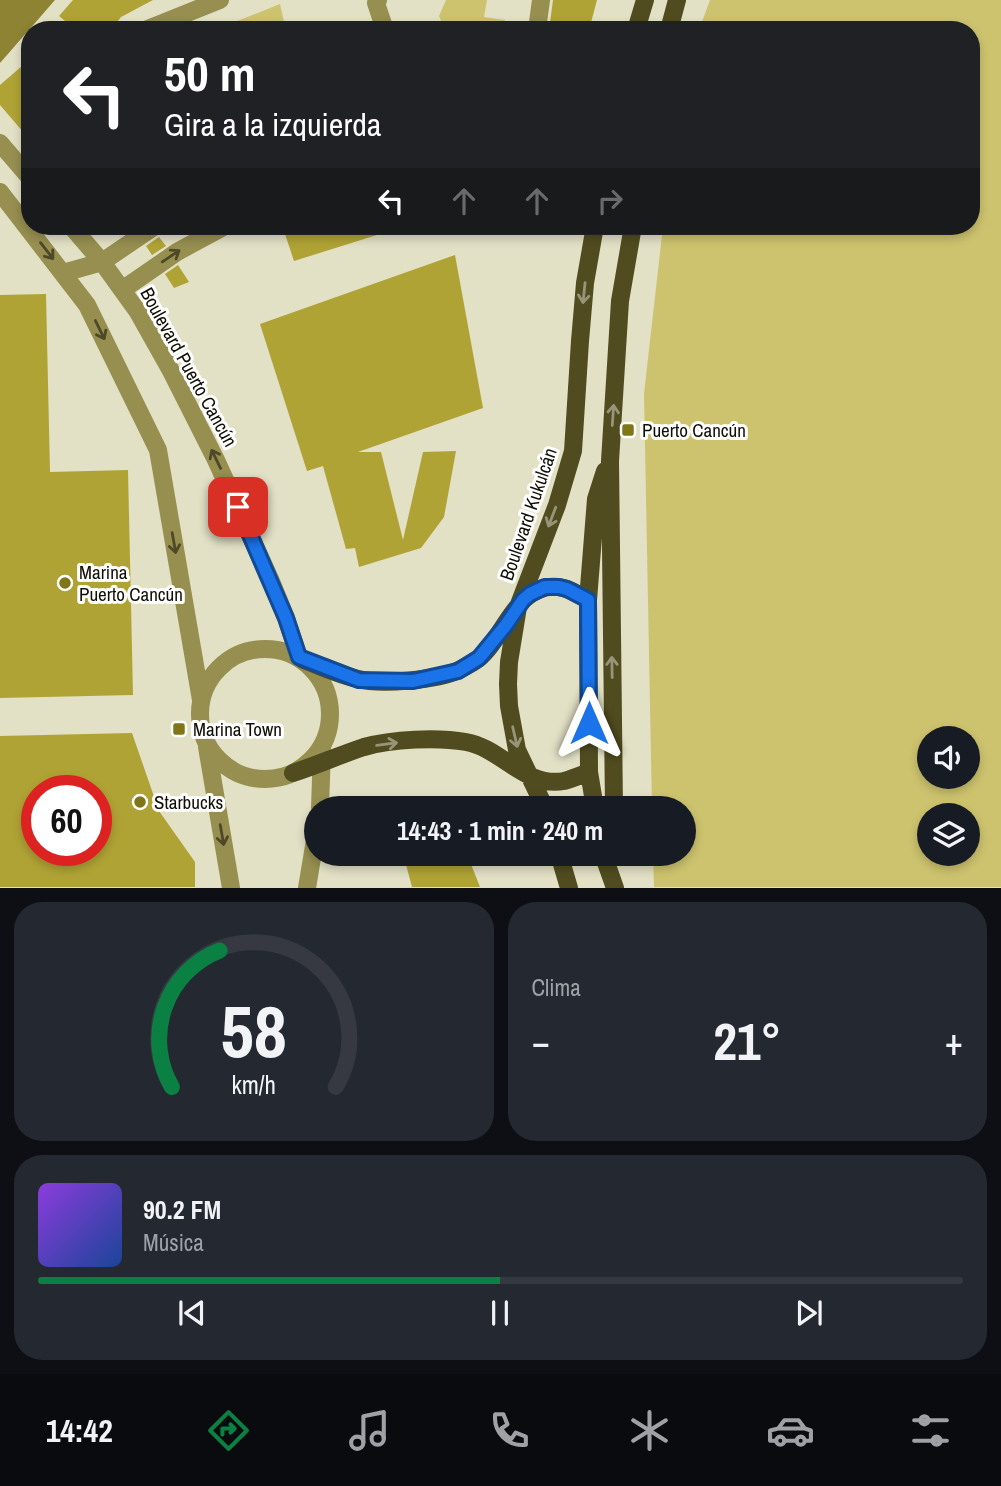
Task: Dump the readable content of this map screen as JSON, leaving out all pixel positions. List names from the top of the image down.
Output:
{
  "streets": {
    "main road": ["Boulevard Kukulcán"],
    "street": ["Boulevard Puerto Cancún"]
  },
  "places": {
    "transit": ["Puerto Cancún", "Marina Town"],
    "other": ["Marina Puerto Cancún", "Starbucks"]
  },
  "page": {
    "turn": ["50 m", "Gira a la izquierda"],
    "limit": "60",
    "trip": "14:43 · 1 min · 240 m",
    "tile": "Clima",
    "heat": ["−", "21°", "+"],
    "song": ["90.2 FM", "Música"],
    "tabs": "14:42",
    "gauge": ["58", "km/h"]
  }
}
